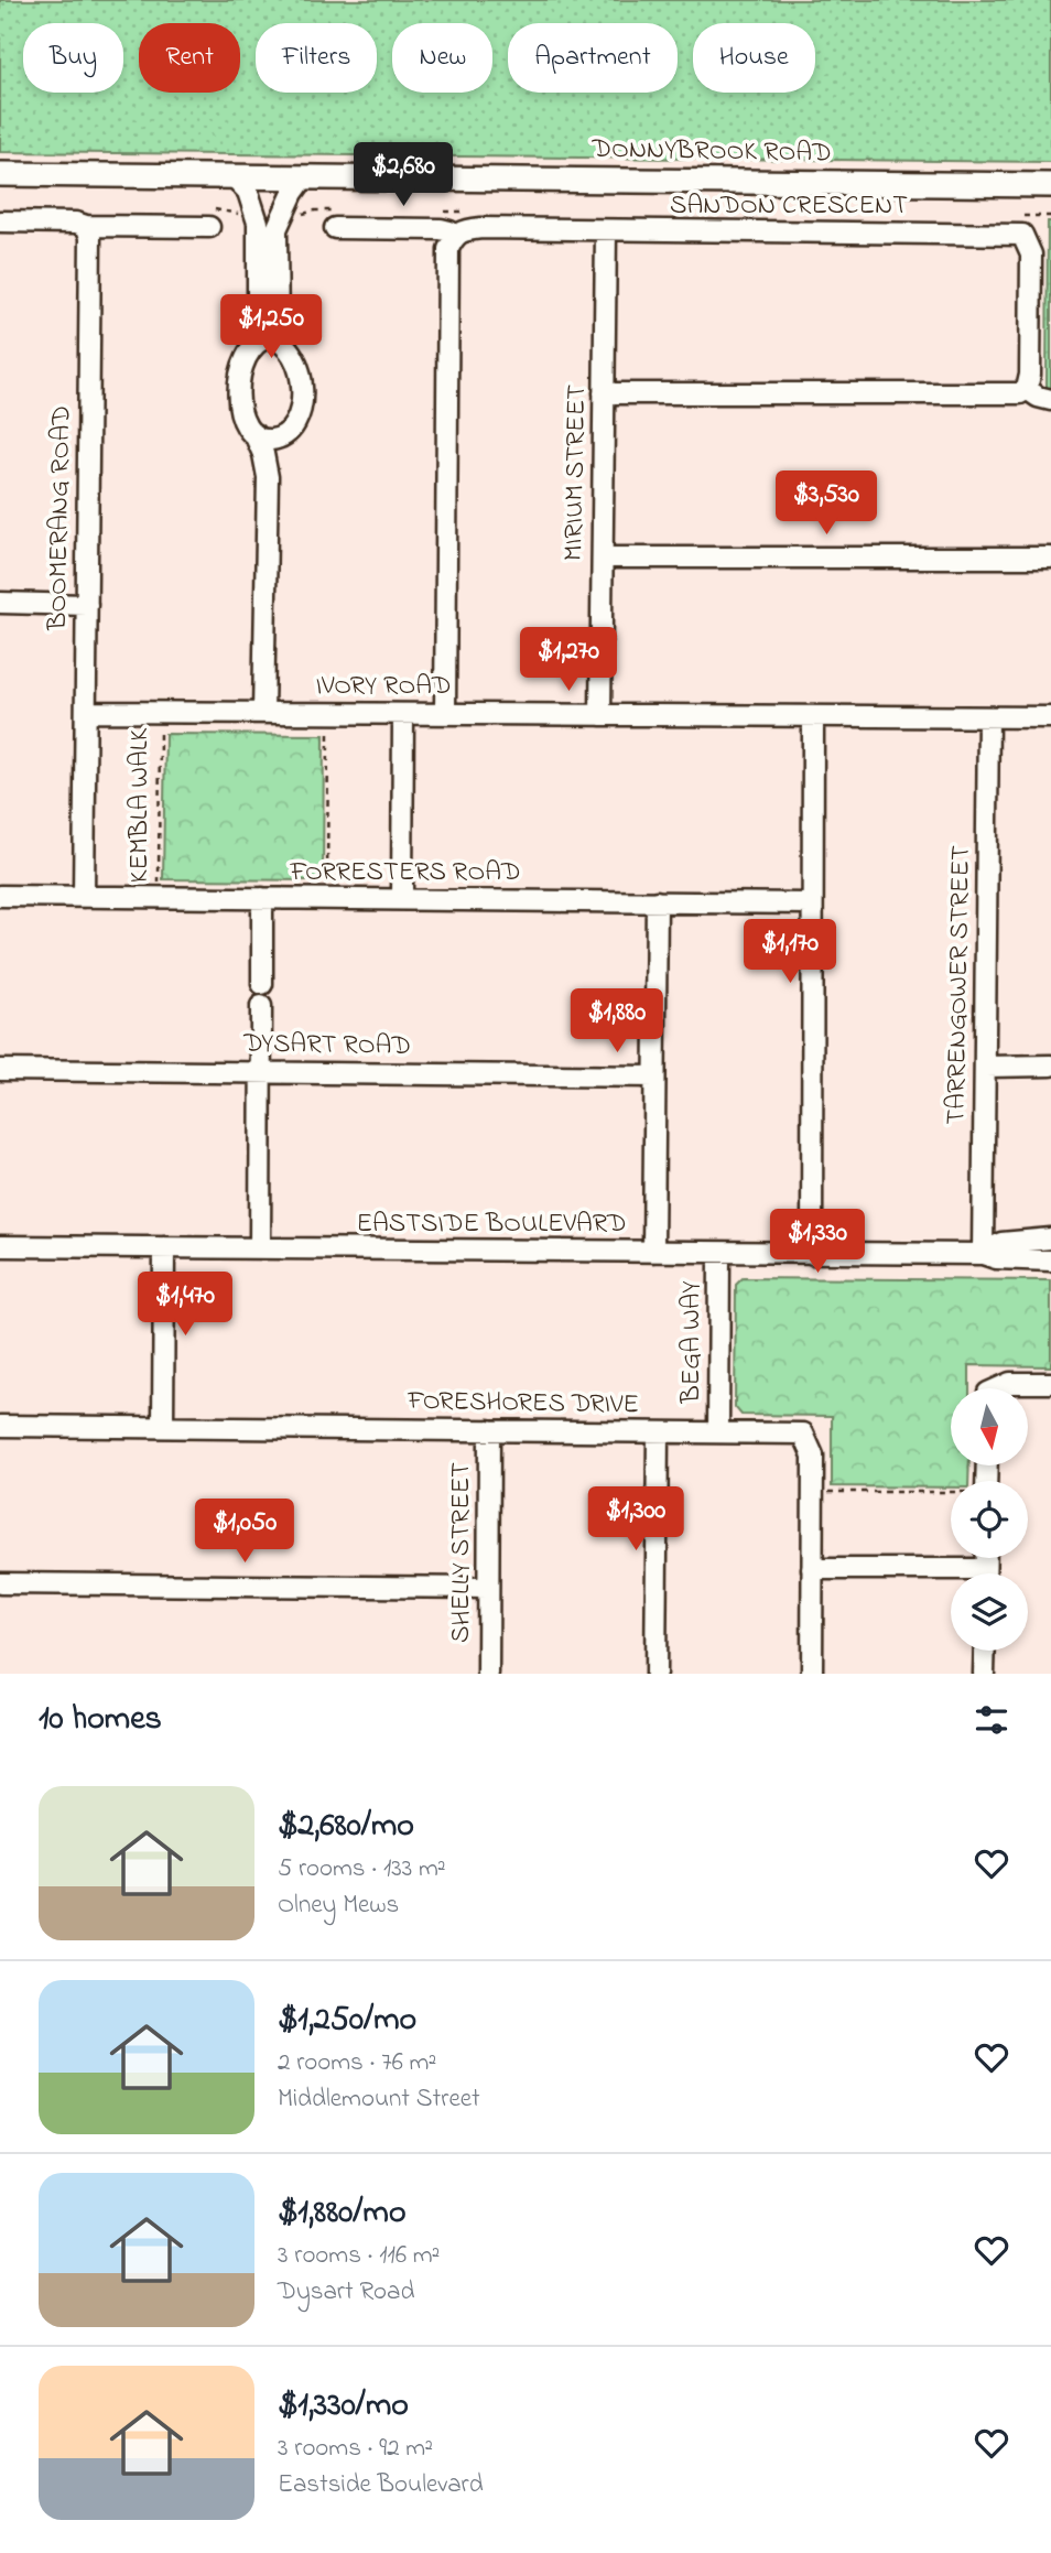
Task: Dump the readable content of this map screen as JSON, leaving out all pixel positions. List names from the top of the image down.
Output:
{
  "streets": {
    "main road": ["DONNYBROOK ROAD"],
    "street": [
      "SANDON CRESCENT",
      "MIRIUM STREET",
      "BOOMERANG ROAD",
      "IVORY ROAD",
      "FORRESTERS ROAD",
      "TARRENGOWER STREET",
      "DYSART ROAD",
      "EASTSIDE BOULEVARD",
      "BEGA WAY",
      "FORESHORES DRIVE",
      "SHELLY STREET"
    ],
    "path": ["KEMBLA WALK"]
  },
  "crossings": [
    ["SANDON CRESCENT", "MIRIUM STREET"],
    ["MIRIUM STREET", "IVORY ROAD"],
    ["BOOMERANG ROAD", "IVORY ROAD"],
    ["BOOMERANG ROAD", "FORRESTERS ROAD"],
    ["IVORY ROAD", "KEMBLA WALK"],
    ["IVORY ROAD", "TARRENGOWER STREET"],
    ["KEMBLA WALK", "FORRESTERS ROAD"],
    ["TARRENGOWER STREET", "EASTSIDE BOULEVARD"],
    ["EASTSIDE BOULEVARD", "BEGA WAY"],
    ["BEGA WAY", "FORESHORES DRIVE"],
    ["FORESHORES DRIVE", "SHELLY STREET"]
  ],
  "north": "bottom",
  "page": {
    "chip": [
      "Buy",
      "Rent",
      "Filters",
      "New",
      "Apartment",
      "House"
    ],
    "price": [
      "$2,680",
      "$1,250",
      "$3,530",
      "$1,270",
      "$1,170",
      "$1,880",
      "$1,330",
      "$1,470",
      "$1,300",
      "$1,050"
    ],
    "heading": "10 homes",
    "list": [
      {
        "name": "$2,680/mo",
        "note": "5 rooms · 133 m² · Olney Mews"
      },
      {
        "name": "$1,250/mo",
        "note": "2 rooms · 76 m² · Middlemount Street"
      },
      {
        "name": "$1,880/mo",
        "note": "3 rooms · 116 m² · Dysart Road"
      },
      {
        "name": "$1,330/mo",
        "note": "3 rooms · 92 m² · Eastside Boulevard"
      }
    ]
  }
}
